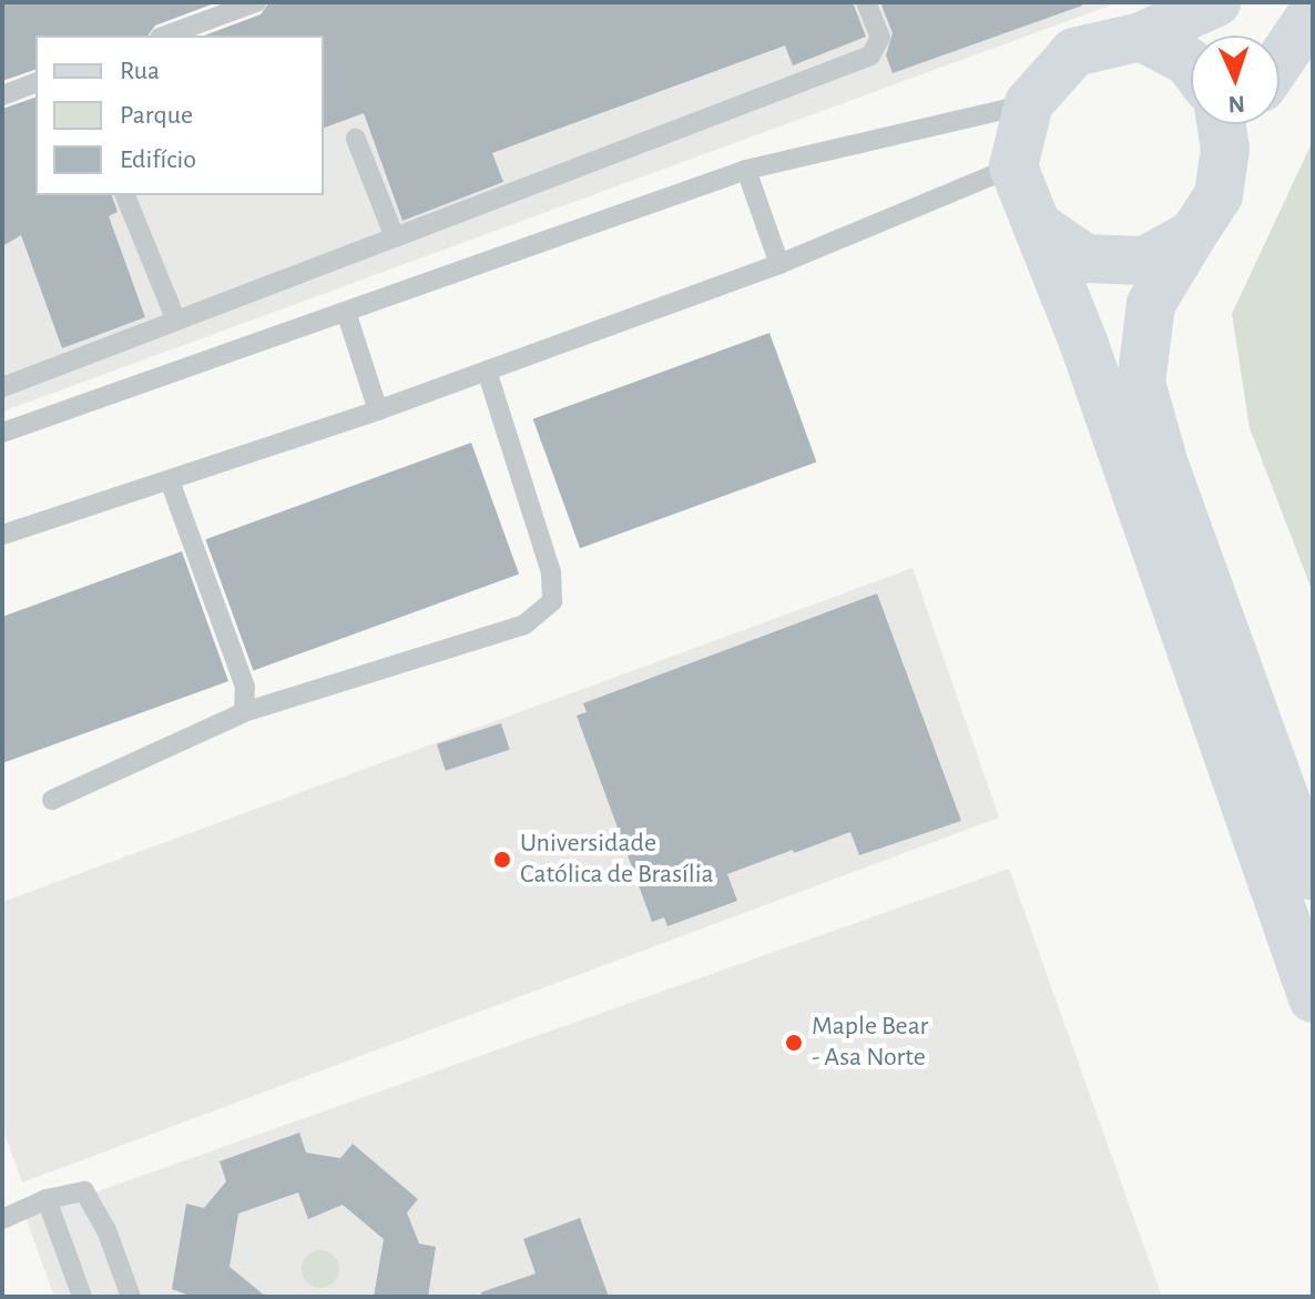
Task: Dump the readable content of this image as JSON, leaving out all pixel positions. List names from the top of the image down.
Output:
{
  "places": ["Universidade Católica de Brasília", "Maple Bear - Asa Norte"],
  "legend": ["Rua", "Parque", "Edifício"],
  "north": "bottom"
}
